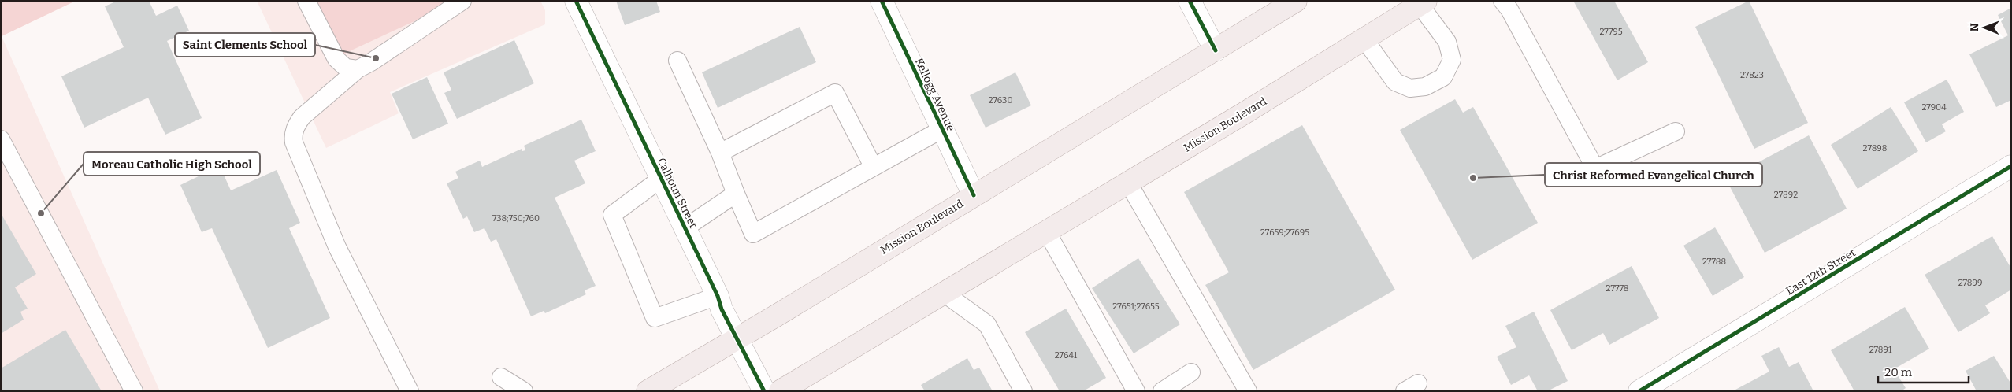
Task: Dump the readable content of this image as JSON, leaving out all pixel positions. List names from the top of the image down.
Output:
{
  "streets": {
    "main road": ["Mission Boulevard"],
    "street": ["Kellogg Avenue", "Calhoun Street", "East 12th Street"]
  },
  "crossings": [
    ["Kellogg Avenue", "Mission Boulevard"],
    ["Mission Boulevard", "Calhoun Street"]
  ],
  "places": ["Saint Clements School", "Christ Reformed Evangelical Church", "Moreau Catholic High School"],
  "house_numbers": [
    "27795",
    "27823",
    "27630",
    "27904",
    "27898",
    "27892",
    "738;750;760",
    "27659;27695",
    "27788",
    "27899",
    "27778",
    "27651;27655",
    "27891",
    "27641"
  ],
  "scale_bar": "20 m",
  "north": "left"
}
